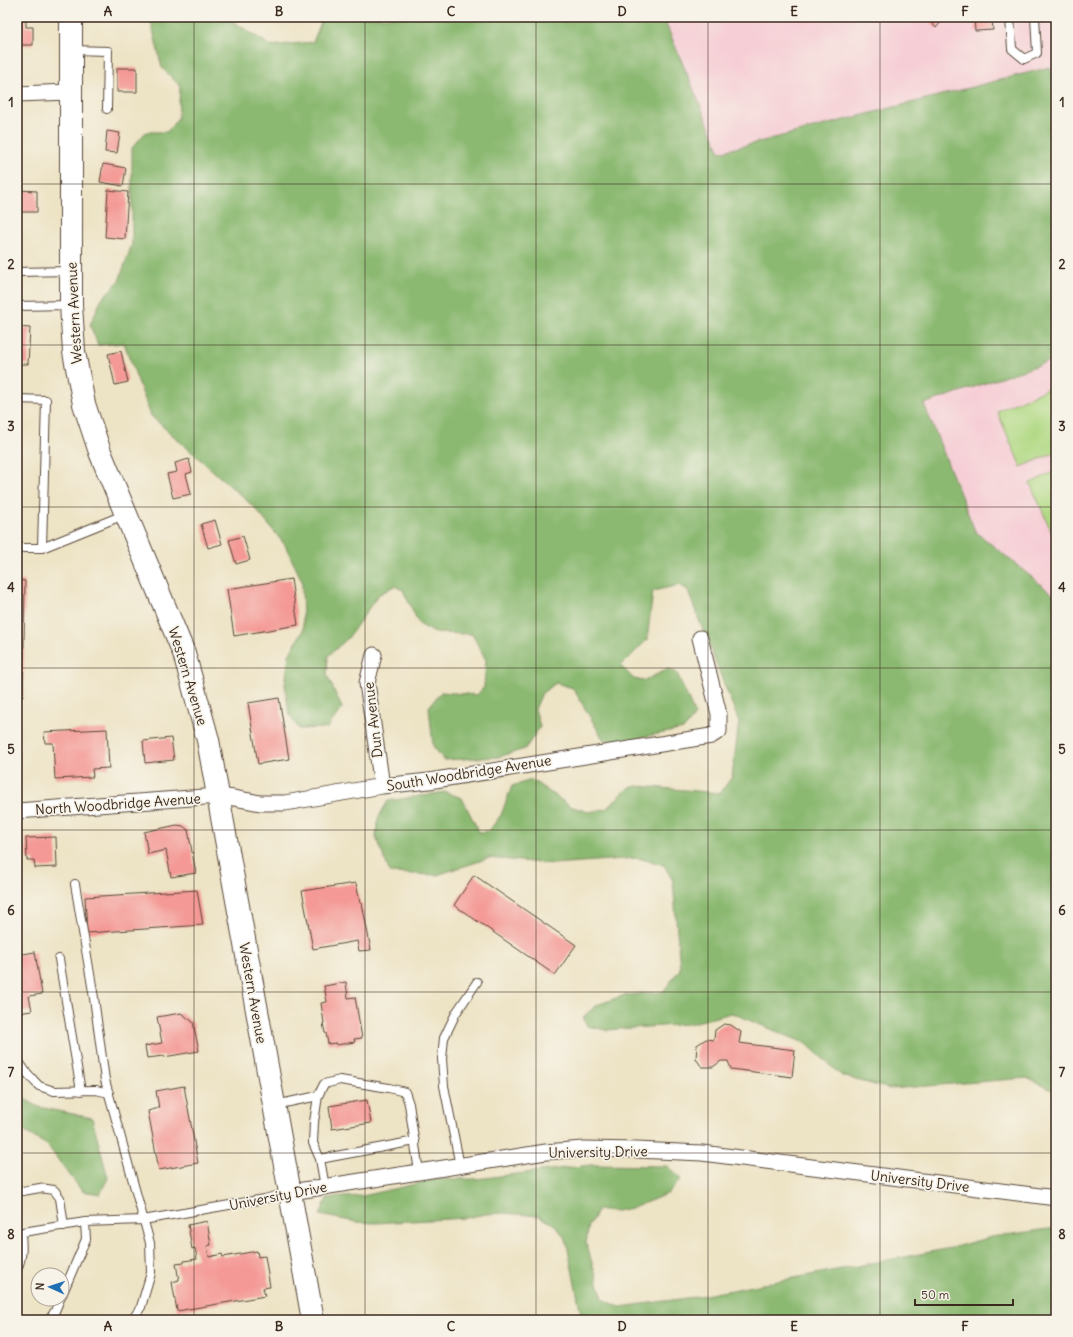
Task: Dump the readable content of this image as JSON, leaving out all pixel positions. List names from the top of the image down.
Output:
{
  "streets": {
    "main road": ["Western Avenue"],
    "street": [
      "Dun Avenue",
      "South Woodbridge Avenue",
      "North Woodbridge Avenue",
      "University Drive"
    ]
  },
  "crossings": [
    ["Western Avenue", "South Woodbridge Avenue"],
    ["Western Avenue", "North Woodbridge Avenue"],
    ["Western Avenue", "University Drive"],
    ["Dun Avenue", "South Woodbridge Avenue"],
    ["South Woodbridge Avenue", "North Woodbridge Avenue"]
  ],
  "scale_bar": "50 m",
  "north": "left",
  "grid": {
    "columns": [
      "A",
      "B",
      "C",
      "D",
      "E",
      "F"
    ],
    "rows": [
      "1",
      "2",
      "3",
      "4",
      "5",
      "6",
      "7",
      "8"
    ]
  }
}
